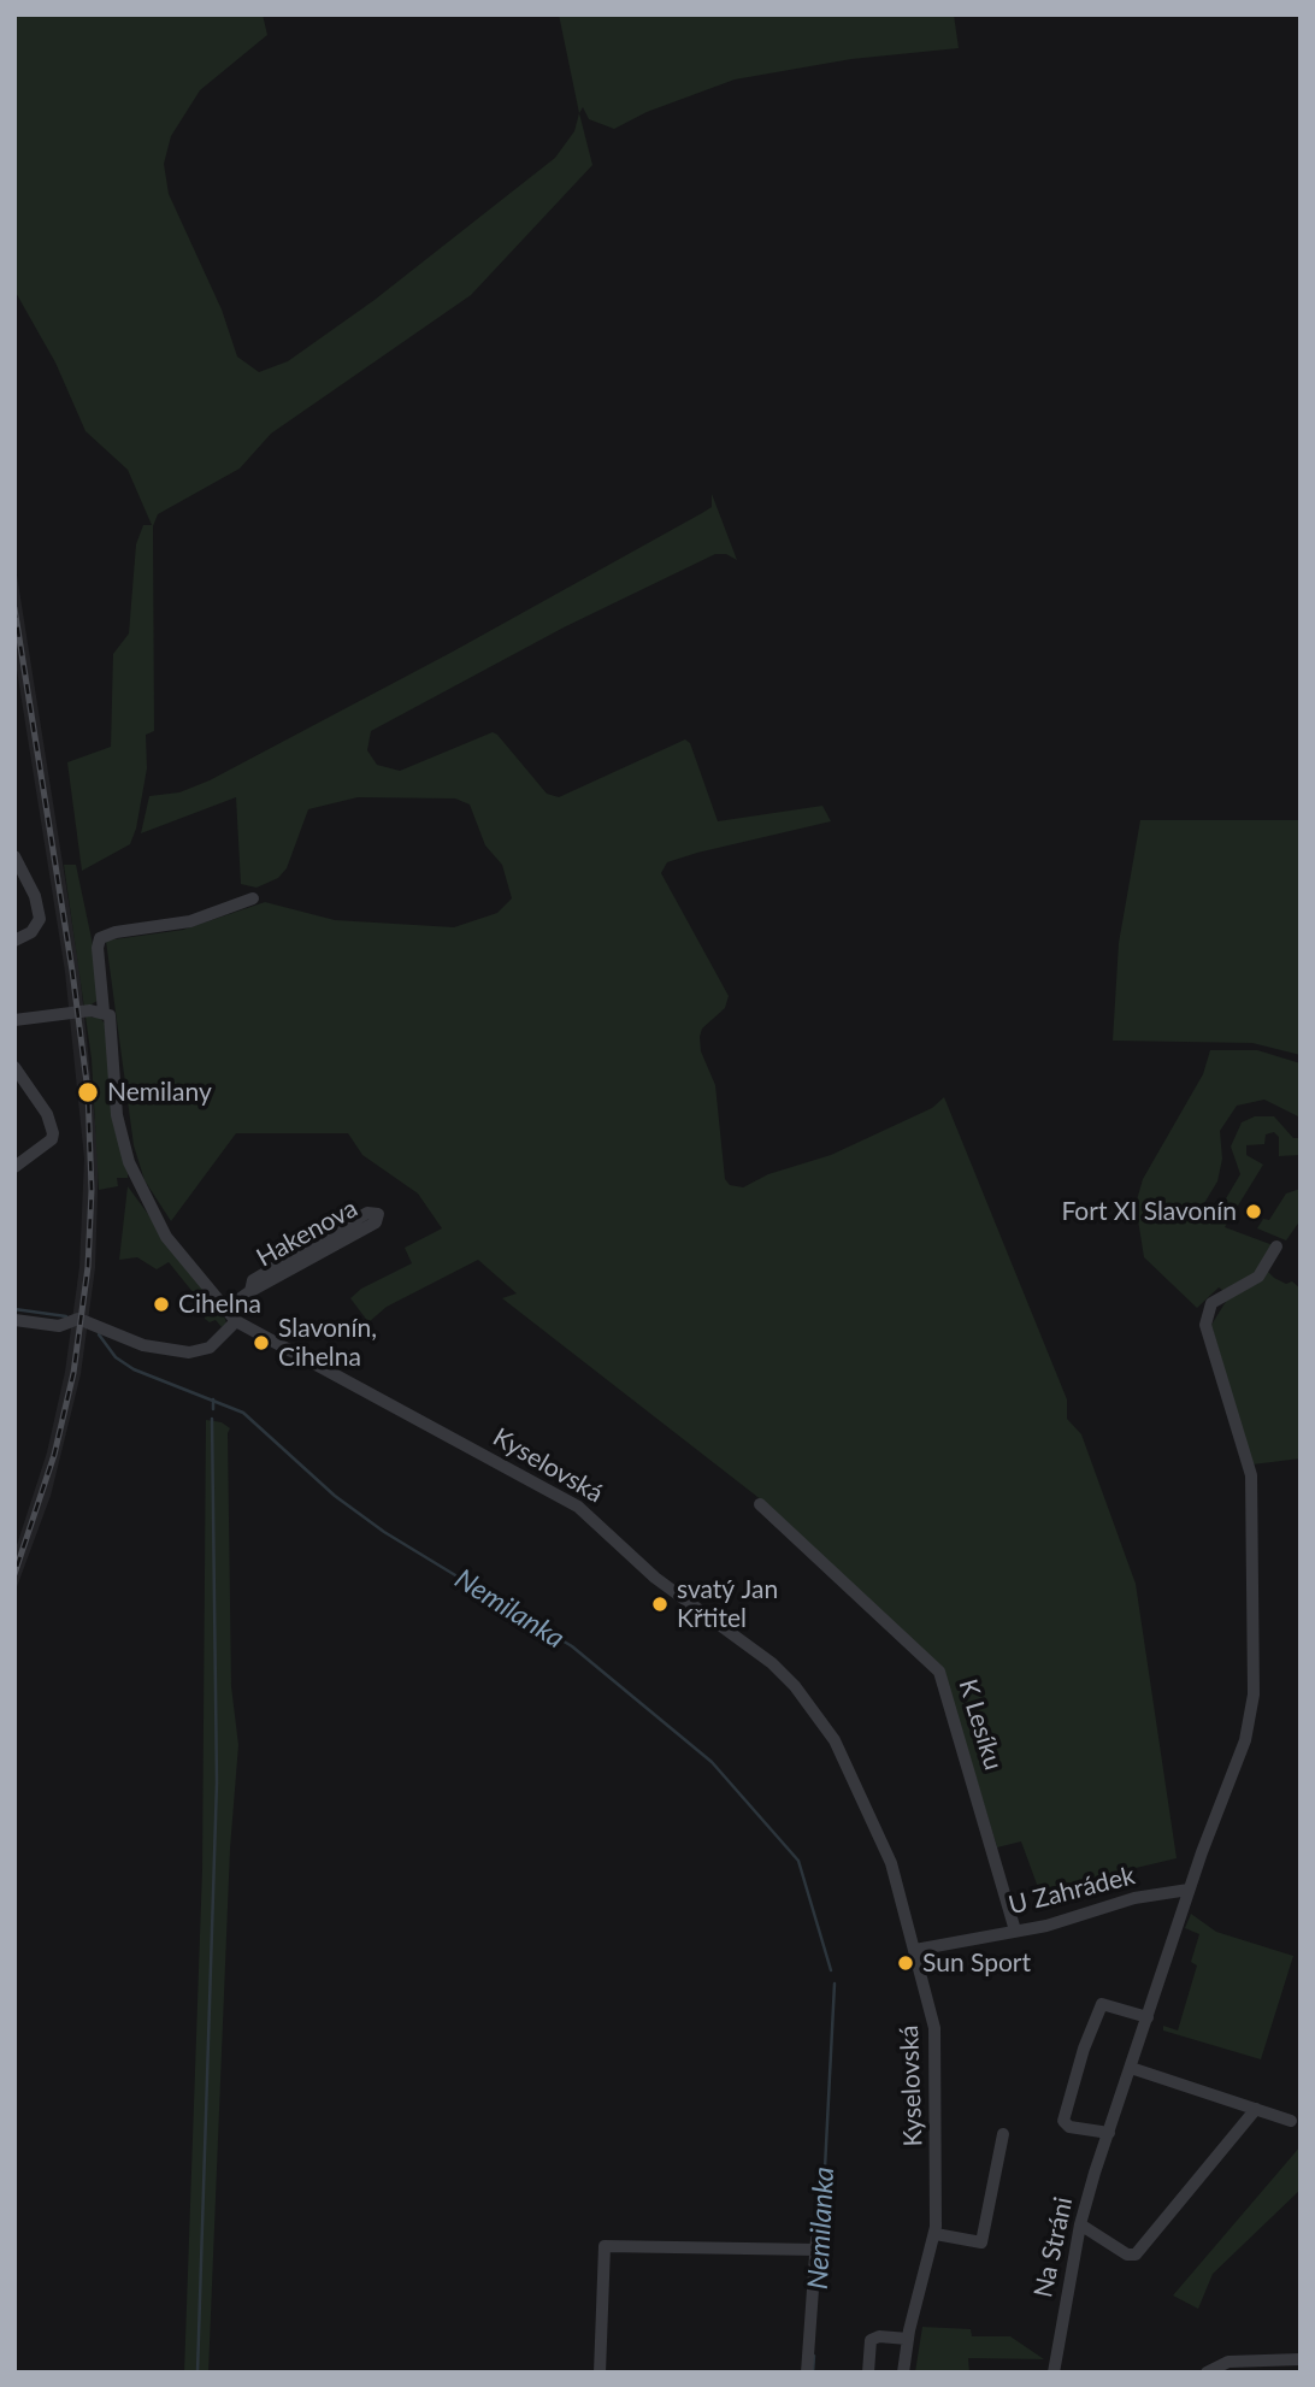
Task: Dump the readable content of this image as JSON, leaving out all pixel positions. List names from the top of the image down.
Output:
{
  "streets": {
    "street": [
      "Hakenova",
      "Kyselovská",
      "K Lesíku",
      "U Zahrádek",
      "Na Stráni"
    ]
  },
  "crossings": [
    ["Kyselovská", "U Zahrádek"],
    ["K Lesíku", "U Zahrádek"],
    ["U Zahrádek", "Na Stráni"]
  ],
  "water": ["Nemilanka"],
  "places": [
    "Nemilany",
    "Fort XI Slavonín",
    "Cihelna",
    "Slavonín, Cihelna",
    "svatý Jan Křtitel",
    "Sun Sport"
  ]
}
